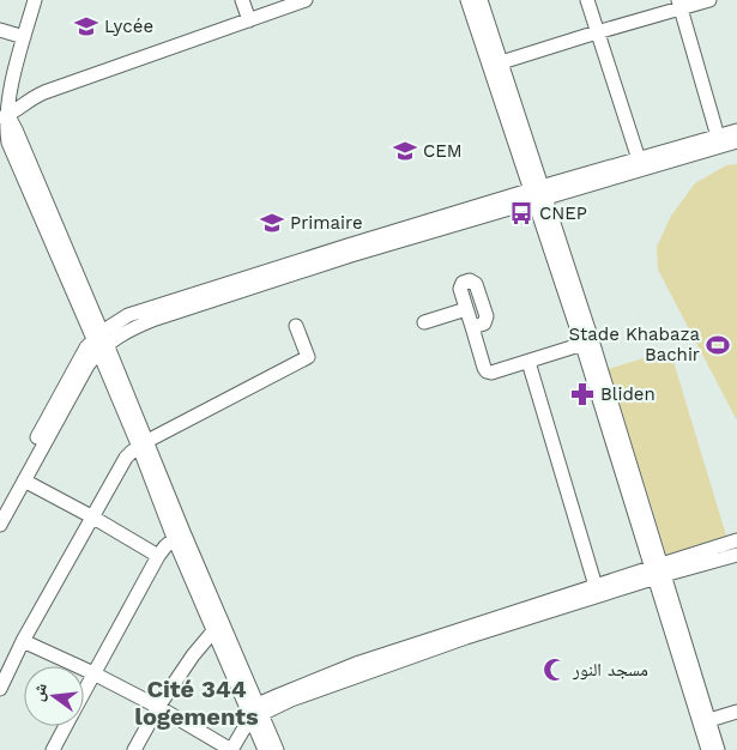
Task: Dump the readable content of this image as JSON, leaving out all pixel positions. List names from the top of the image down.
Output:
{
  "districts": ["Cité 344 logements"],
  "places": {
    "school or university": ["Lycée", "CEM", "Primaire"],
    "bus stop": ["CNEP"],
    "sports": ["Stade Khabaza Bachir"],
    "pharmacy": ["Bliden"],
    "mosque": ["مسجد النور"]
  },
  "north": "left"
}
